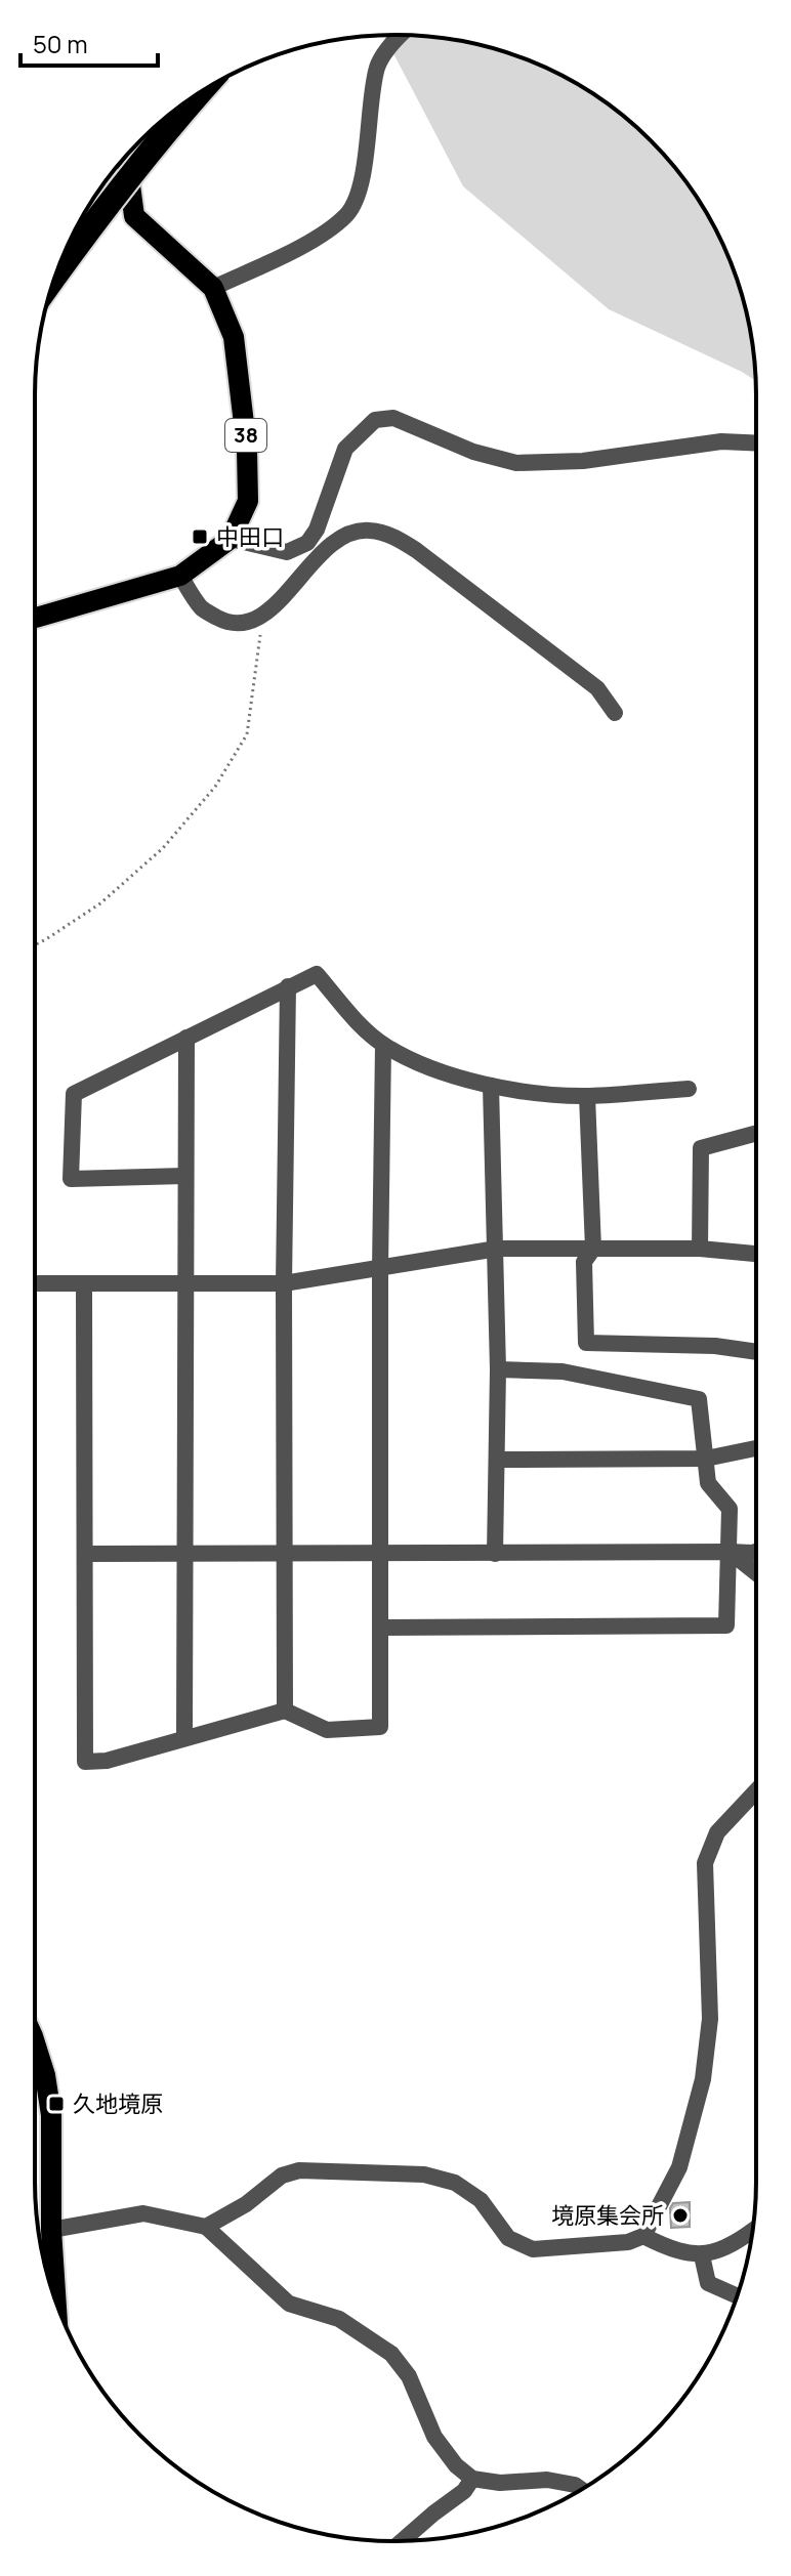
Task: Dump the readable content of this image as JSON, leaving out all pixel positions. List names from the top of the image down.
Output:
{
  "streets": {
    "main road": ["38"]
  },
  "places": {
    "transit": ["中田口", "久地境原"],
    "other": ["境原集会所"]
  },
  "scale_bar": "50 m"
}
